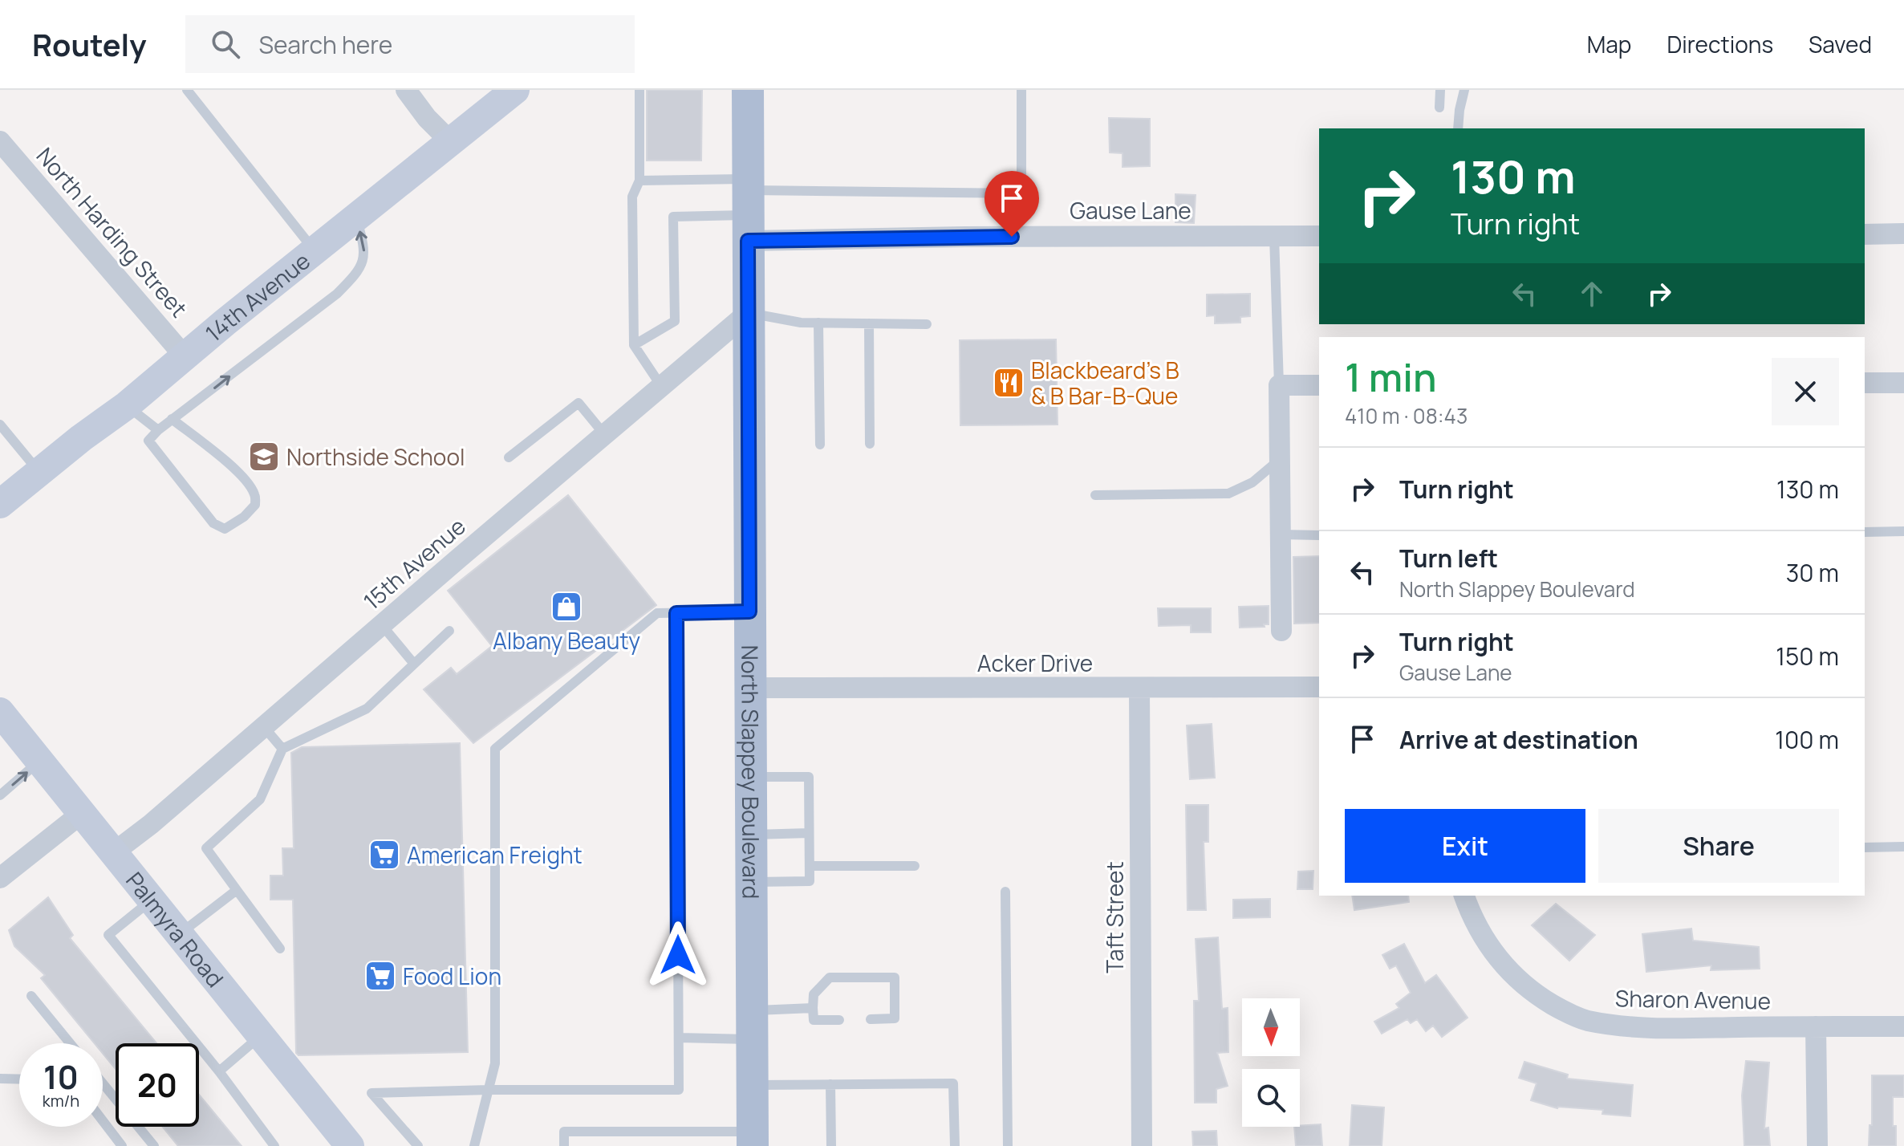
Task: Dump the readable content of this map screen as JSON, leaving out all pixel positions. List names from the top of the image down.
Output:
{
  "streets": {
    "main road": ["North Slappey Boulevard"],
    "street": [
      "Gause Lane",
      "North Harding Street",
      "14th Avenue",
      "15th Avenue",
      "Acker Drive",
      "Taft Street",
      "Palmyra Road",
      "Sharon Avenue"
    ]
  },
  "crossings": [
    ["Gause Lane", "North Slappey Boulevard"],
    ["North Harding Street", "14th Avenue"],
    ["15th Avenue", "North Slappey Boulevard"],
    ["15th Avenue", "Palmyra Road"],
    ["Acker Drive", "North Slappey Boulevard"],
    ["Acker Drive", "Taft Street"]
  ],
  "places": {
    "restaurant": ["Blackbeard's B & B Bar-B-Que"],
    "school or university": ["Northside School"],
    "shop": ["Albany Beauty"],
    "supermarket": ["American Freight", "Food Lion"]
  },
  "north": "bottom",
  "page": {
    "header": "Routely",
    "search": "Search here",
    "nav": ["Map", "Directions", "Saved"],
    "turn": ["130 m", "Turn right"],
    "heading": ["1 min", "410 m · 08:43"],
    "list": [
      {
        "name": "Turn right",
        "value": "130 m"
      },
      {
        "name": "Turn left",
        "note": "North Slappey Boulevard",
        "value": "30 m"
      },
      {
        "name": "Turn right",
        "note": "Gause Lane",
        "value": "150 m"
      },
      {
        "name": "Arrive at destination",
        "value": "100 m"
      }
    ],
    "buttons": ["Exit", "Share"],
    "speed": "10 km/h",
    "limit": "20"
  }
}
